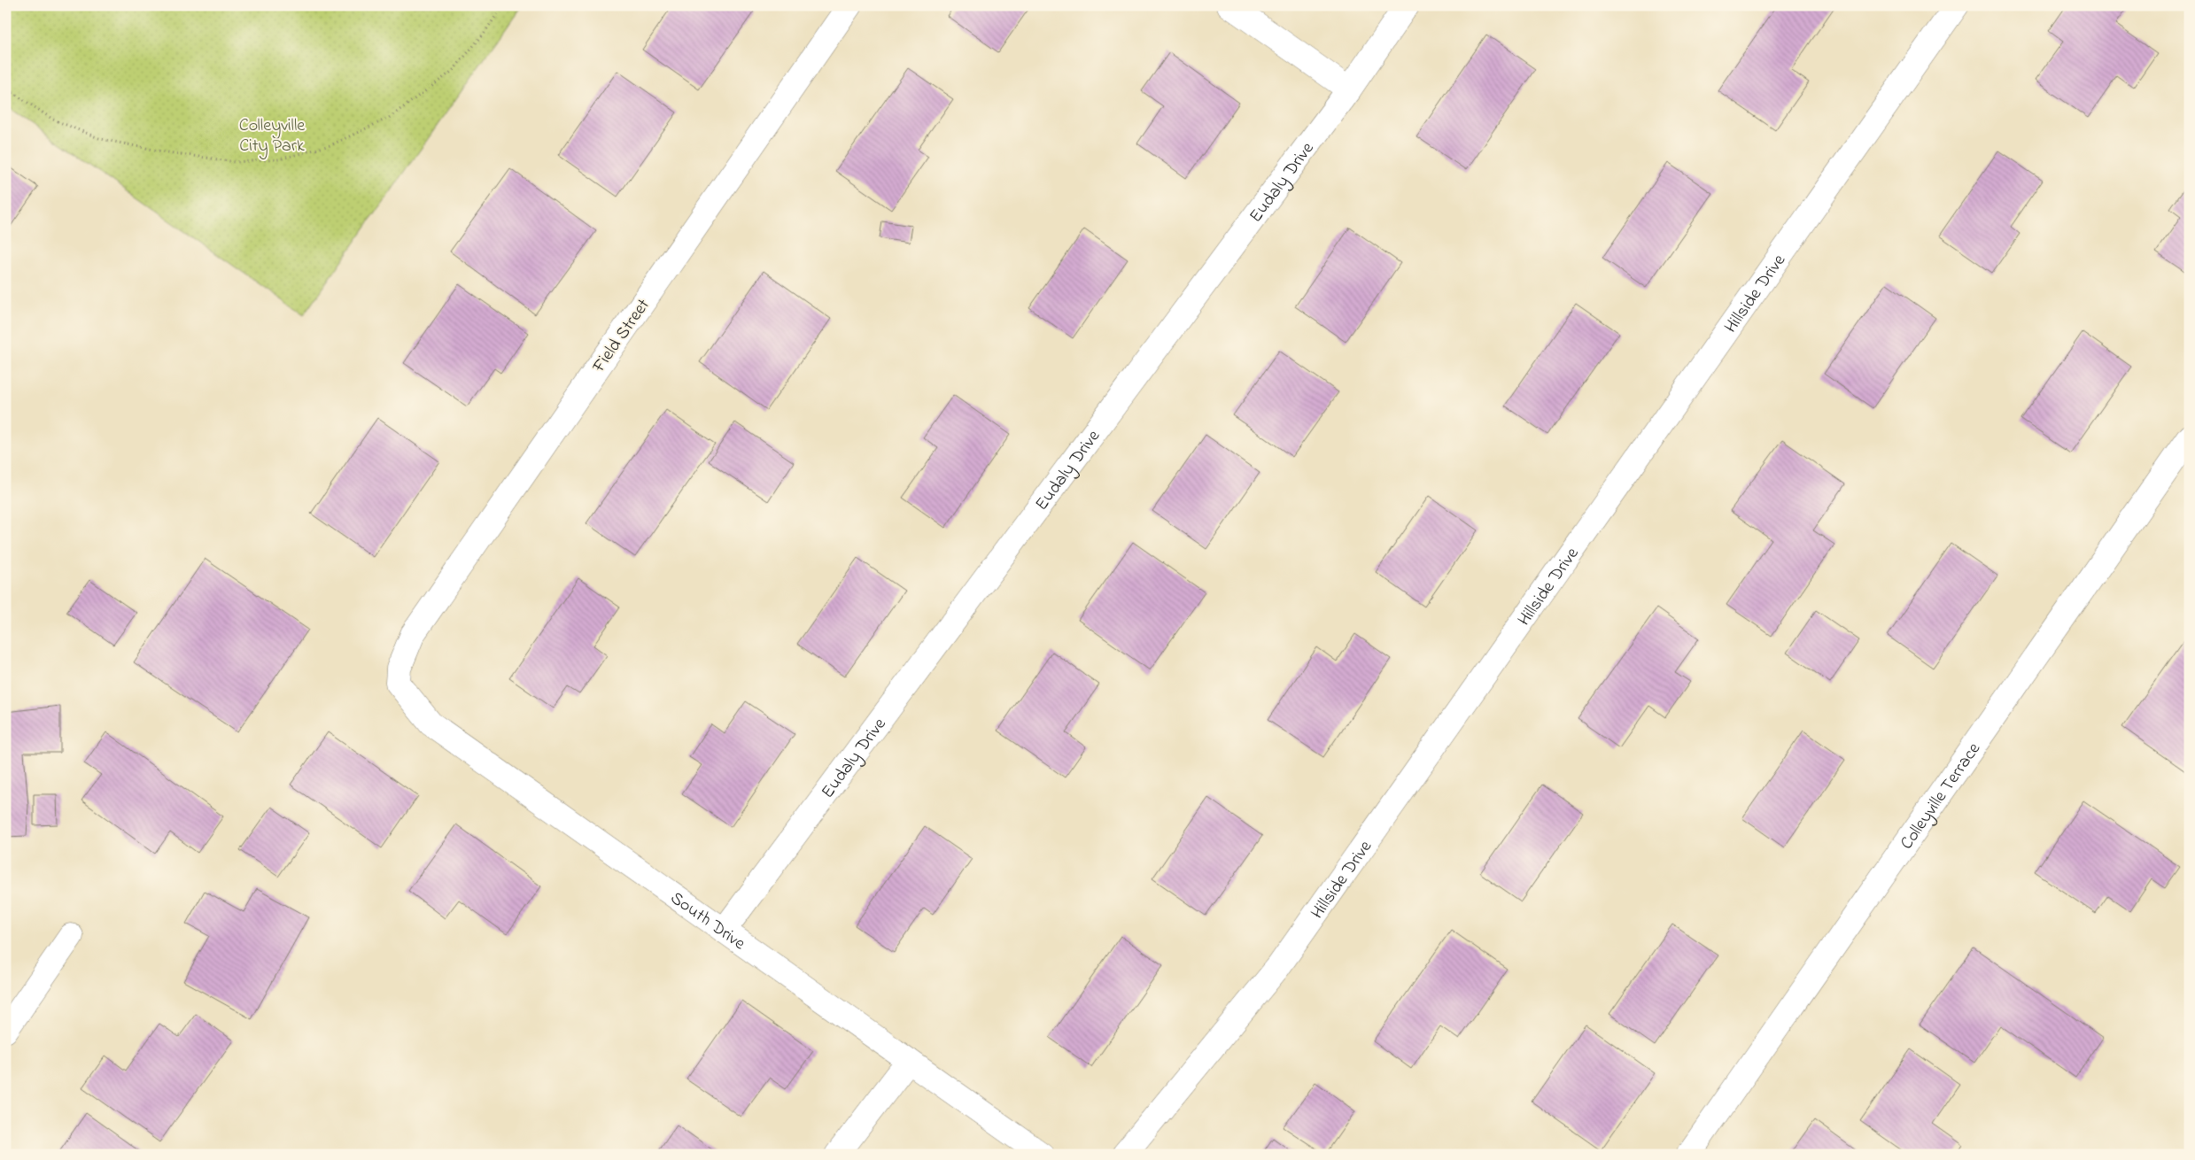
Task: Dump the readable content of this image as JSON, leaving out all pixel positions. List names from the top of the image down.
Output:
{
  "streets": {
    "street": [
      "Eudaly Drive",
      "Hillside Drive",
      "Field Street",
      "Colleyville Terrace",
      "South Drive"
    ]
  },
  "crossings": [
    ["Eudaly Drive", "South Drive"],
    ["Field Street", "South Drive"]
  ],
  "parks": ["Colleyville City Park"]
}
